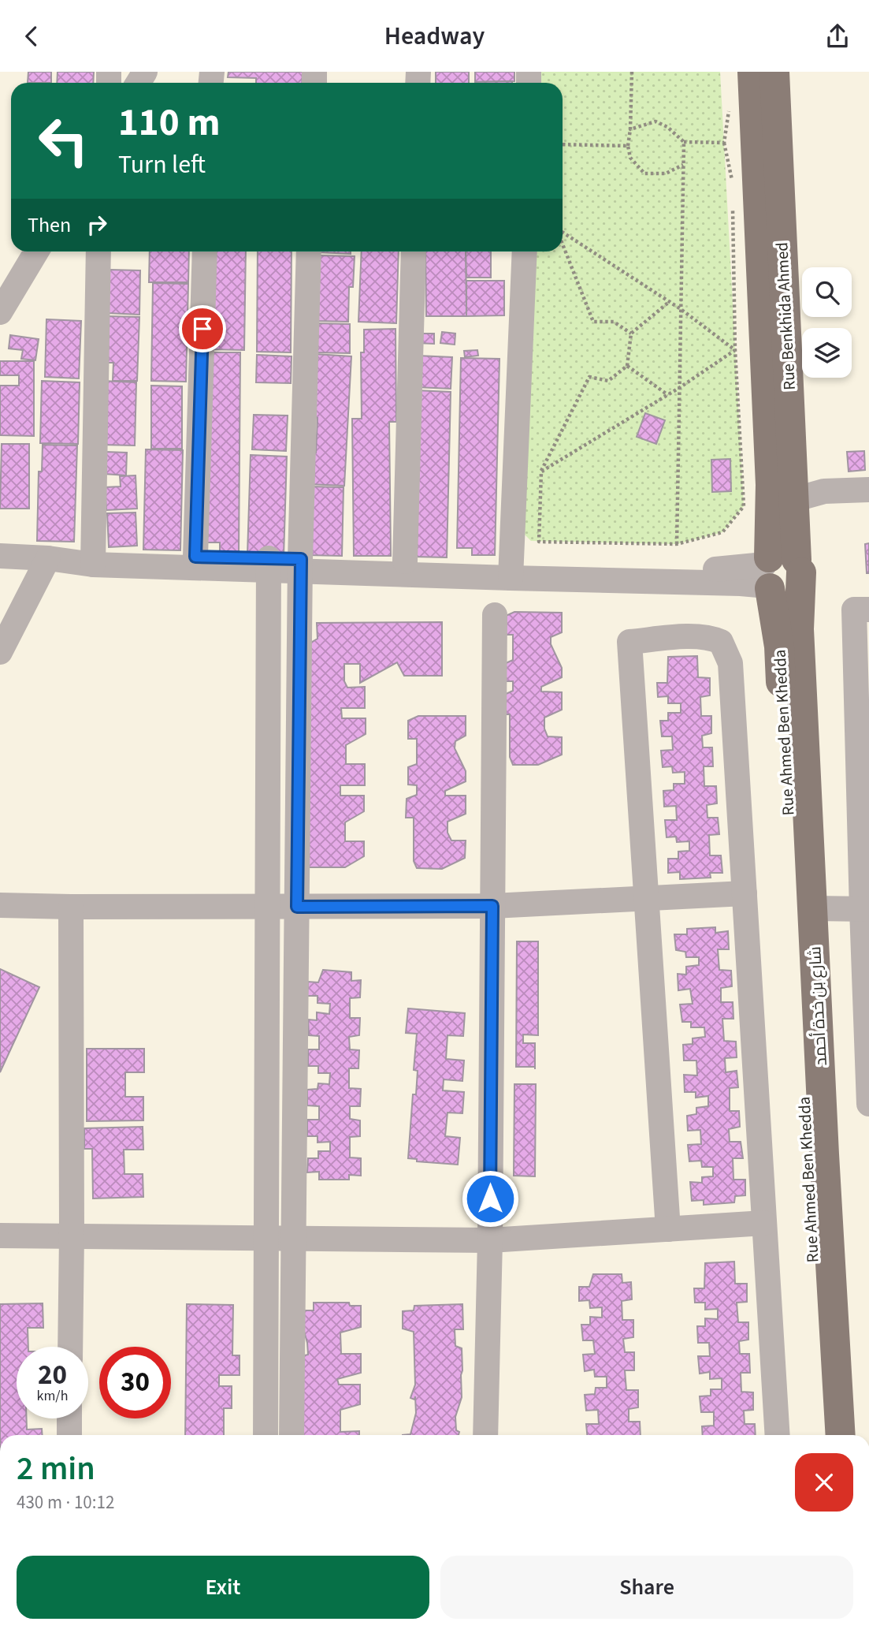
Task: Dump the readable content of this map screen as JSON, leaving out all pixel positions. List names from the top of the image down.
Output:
{
  "streets": {
    "main road": ["Rue Benkhida Ahmed", "Rue Ahmed Ben Khedda", "شارع بن خدة أحمد"]
  },
  "crossings": [
    ["Rue Benkhida Ahmed", "Rue Ahmed Ben Khedda"],
    ["Rue Benkhida Ahmed", "شارع بن خدة أحمد"],
    ["Rue Ahmed Ben Khedda", "شارع بن خدة أحمد"]
  ],
  "page": {
    "header": "Headway",
    "turn": ["110 m", "Turn left"],
    "then": "Then",
    "speed": "20 km/h",
    "limit": "30",
    "heading": ["2 min", "430 m · 10:12"],
    "buttons": ["Exit", "Share"]
  }
}
